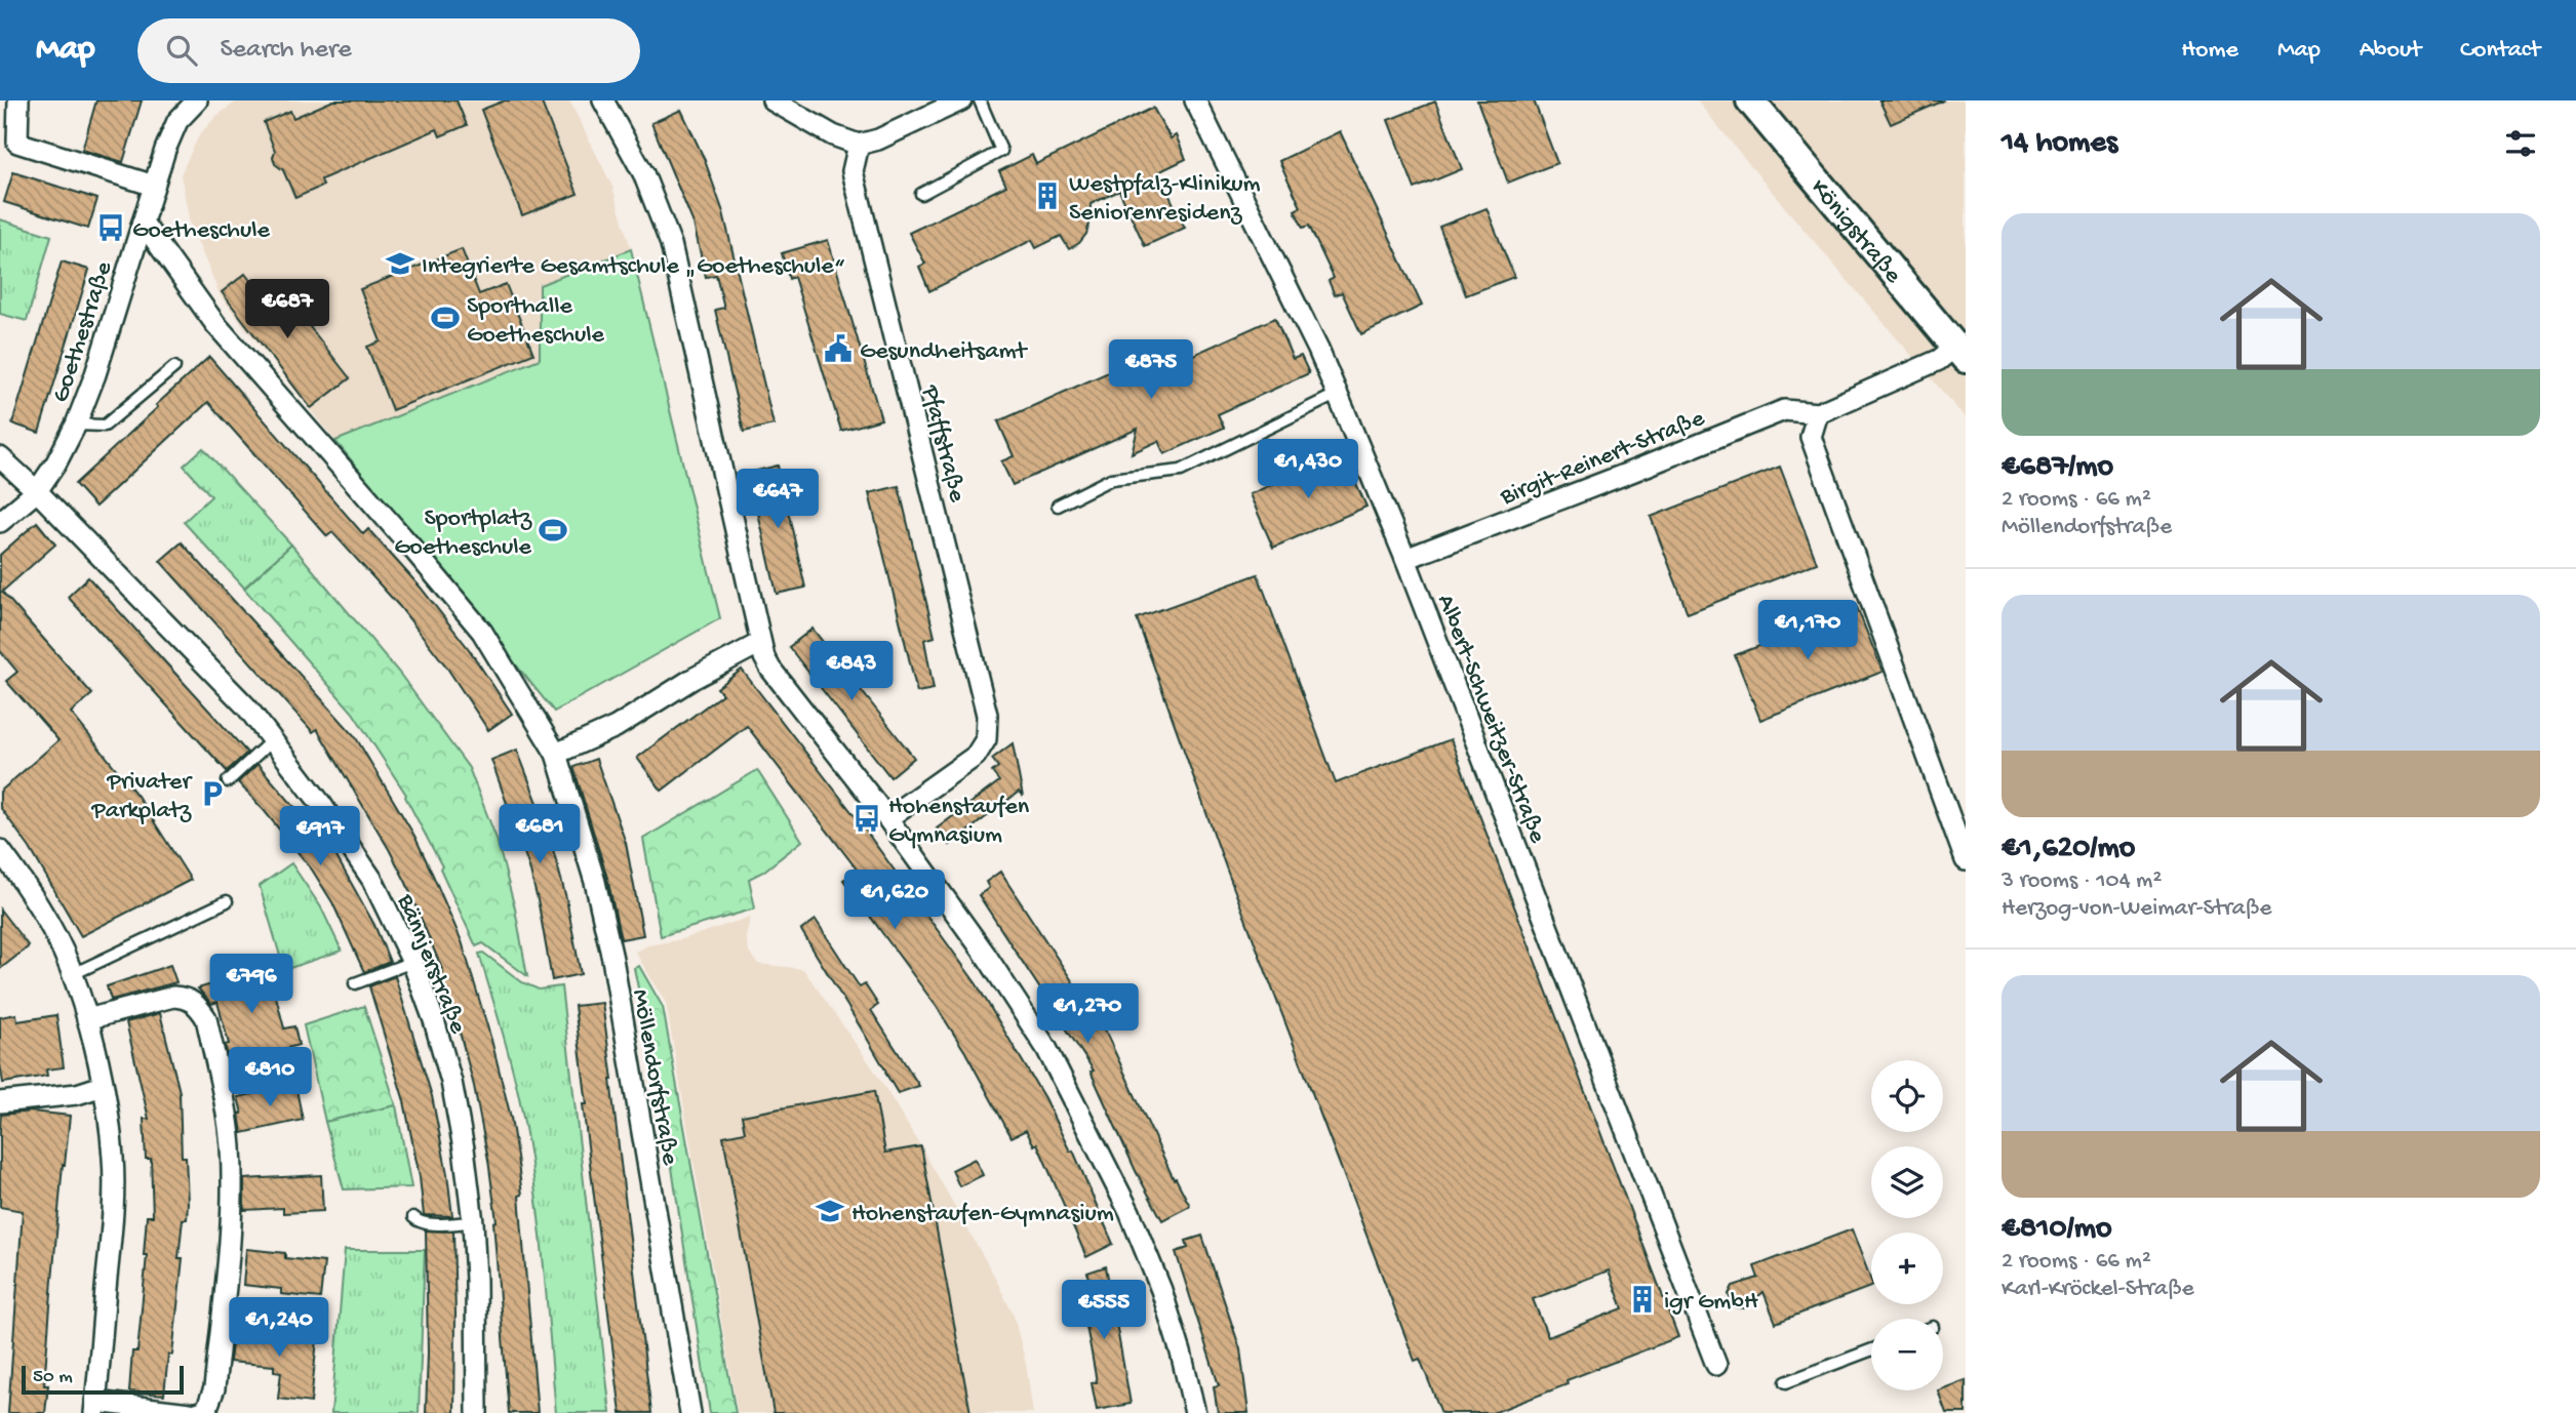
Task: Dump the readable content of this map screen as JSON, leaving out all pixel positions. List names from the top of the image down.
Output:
{
  "streets": {
    "main road": ["Königstraße"],
    "street": [
      "Goethestraße",
      "Pfaffstraße",
      "Birgit-Reinert-Straße",
      "Albert-Schweitzer-Straße",
      "Bännjerstraße",
      "Möllendorfstraße"
    ]
  },
  "crossings": [
    ["Königstraße", "Birgit-Reinert-Straße"],
    ["Goethestraße", "Bännjerstraße"],
    ["Goethestraße", "Möllendorfstraße"],
    ["Birgit-Reinert-Straße", "Albert-Schweitzer-Straße"]
  ],
  "places": {
    "building": ["Westpfalz-Klinikum Seniorenresidenz", "igr GmbH"],
    "bus stop": ["Goetheschule", "Hohenstaufen Gymnasium"],
    "school or university": ["Integrierte Gesamtschule „Goetheschule“", "Hohenstaufen-Gymnasium"],
    "sports": ["Sporthalle Goetheschule", "Sportplatz Goetheschule"],
    "public building": ["Gesundheitsamt"],
    "parking": ["Privater Parkplatz"]
  },
  "scale_bar": "50 m",
  "page": {
    "header": "Map",
    "search": "Search here",
    "nav": [
      "Home",
      "Map",
      "About",
      "Contact"
    ],
    "heading": "14 homes",
    "list": [
      {
        "name": "€687/mo",
        "note": "2 rooms · 66 m² · Möllendorfstraße"
      },
      {
        "name": "€1,620/mo",
        "note": "3 rooms · 104 m² · Herzog-von-Weimar-Straße"
      },
      {
        "name": "€810/mo",
        "note": "2 rooms · 66 m² · Karl-Kröckel-Straße"
      }
    ],
    "price": [
      "€687",
      "€875",
      "€1,430",
      "€647",
      "€1,170",
      "€843",
      "€681",
      "€917",
      "€1,620",
      "€796",
      "€1,270",
      "€810",
      "€555",
      "€1,240"
    ],
    "map_buttons": ["+", "−"],
    "scale": "50 m"
  }
}
